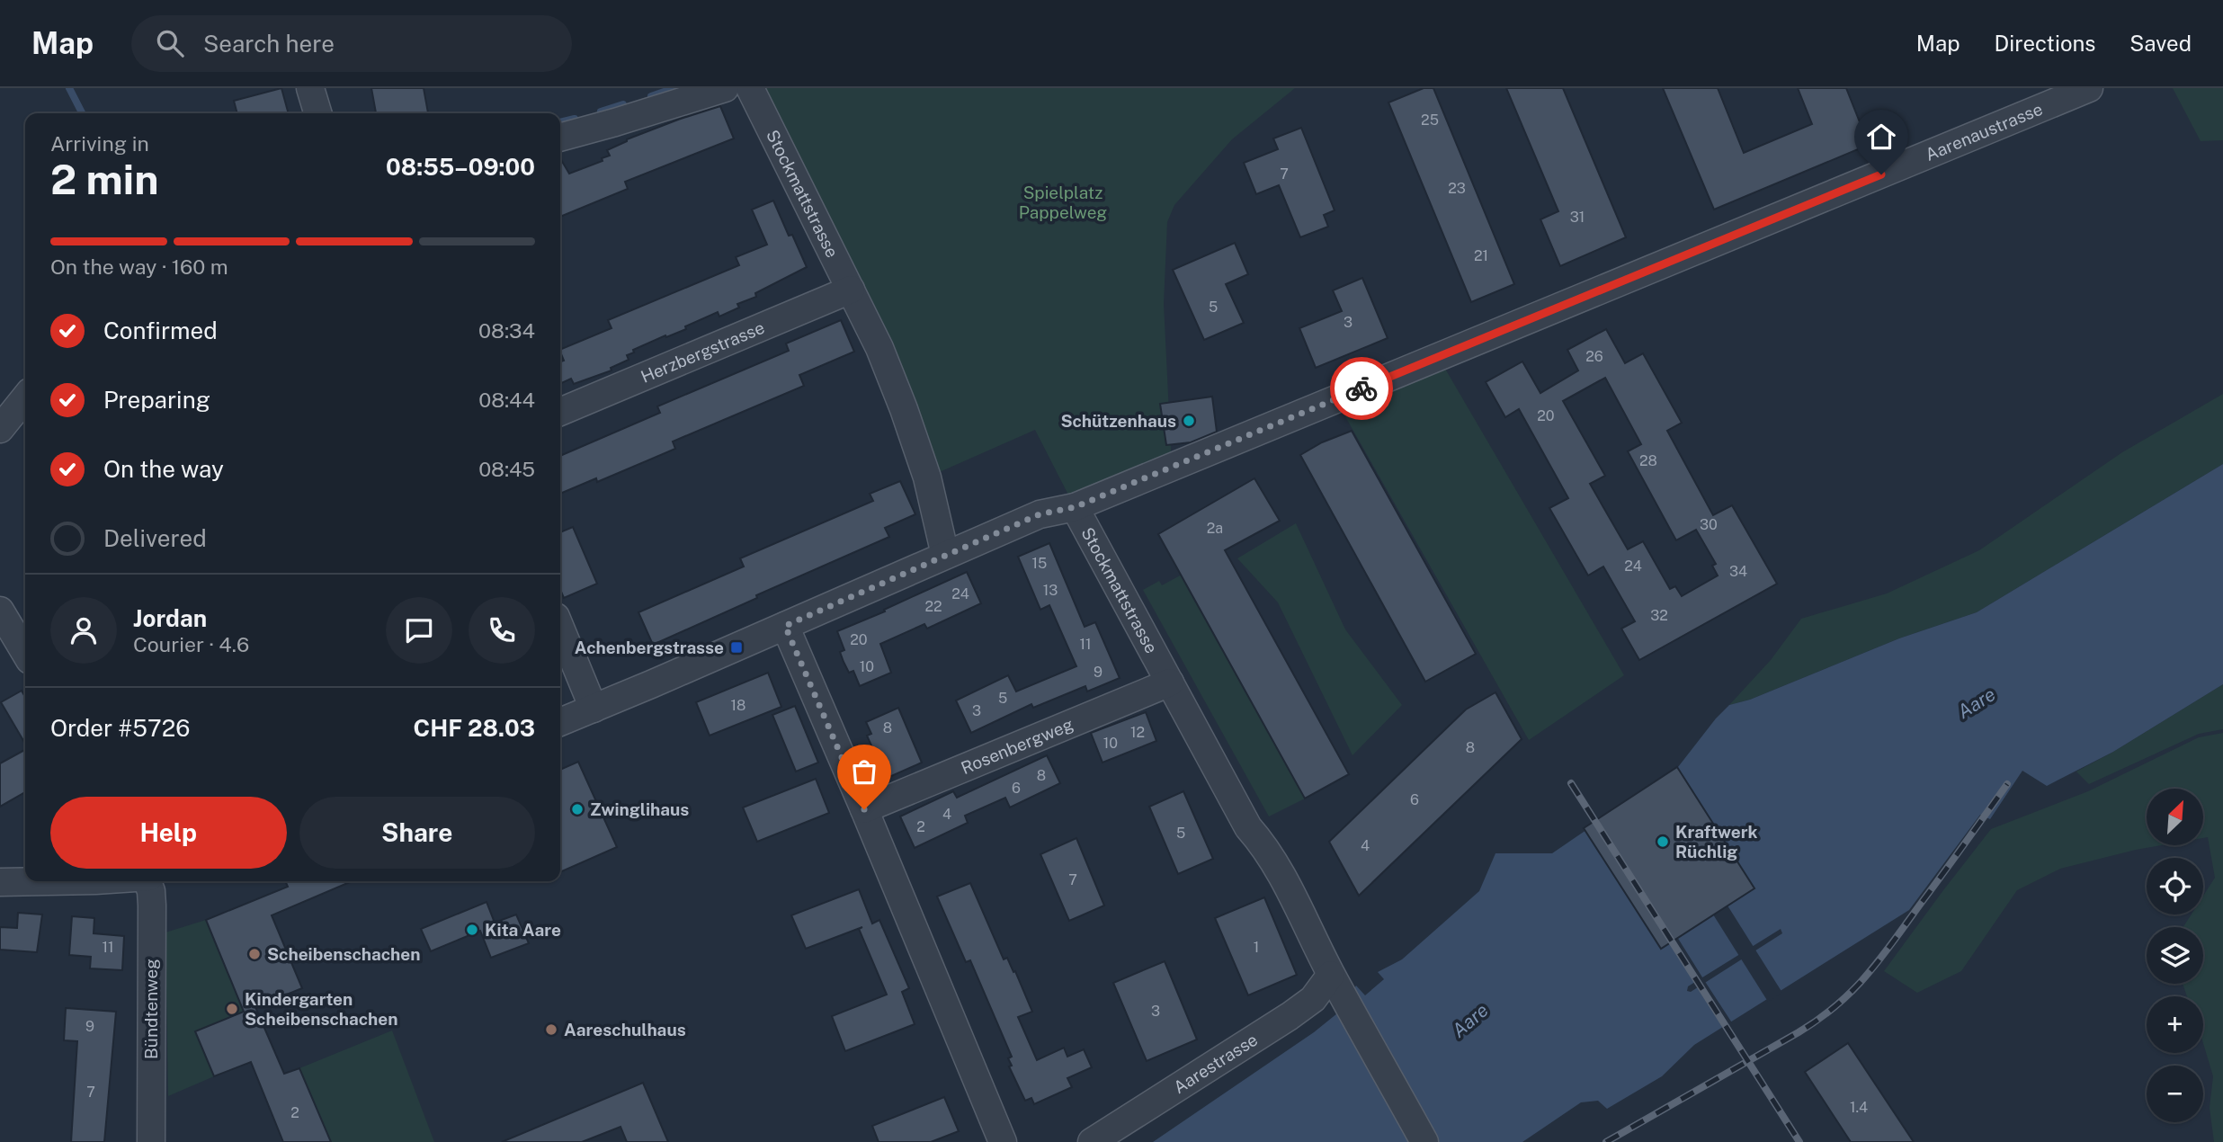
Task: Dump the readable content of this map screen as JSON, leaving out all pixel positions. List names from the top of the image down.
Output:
{
  "streets": {
    "street": [
      "Aarenaustrasse",
      "Stockmattstrasse",
      "Herzbergstrasse",
      "Rosenbergweg",
      "Bündtenweg",
      "Aarestrasse"
    ]
  },
  "crossings": [
    ["Aarenaustrasse", "Stockmattstrasse"],
    ["Stockmattstrasse", "Herzbergstrasse"],
    ["Stockmattstrasse", "Rosenbergweg"],
    ["Stockmattstrasse", "Aarestrasse"]
  ],
  "water": ["Aare"],
  "parks": ["Spielplatz Pappelweg"],
  "places": {
    "other": [
      "Schützenhaus",
      "Zwinglihaus",
      "Kraftwerk Rüchlig",
      "Kita Aare",
      "Scheibenschachen",
      "Kindergarten Scheibenschachen",
      "Aareschulhaus"
    ],
    "transit": ["Achenbergstrasse"]
  },
  "house_numbers": [
    "25",
    "7",
    "23",
    "31",
    "21",
    "5",
    "3",
    "26",
    "20",
    "28",
    "30",
    "2a",
    "15",
    "24",
    "34",
    "13",
    "24",
    "22",
    "32",
    "20",
    "11",
    "10",
    "9",
    "5",
    "18",
    "3",
    "8",
    "12",
    "10",
    "8",
    "8",
    "6",
    "6",
    "4",
    "2",
    "5",
    "4",
    "7",
    "11",
    "1",
    "3",
    "9",
    "7",
    "1.4",
    "2"
  ],
  "north": "top right",
  "page": {
    "header": "Map",
    "search": "Search here",
    "nav": ["Map", "Directions", "Saved"],
    "heading": ["2 min", "Arriving in", "08:55–09:00"],
    "panel": [
      "Jordan",
      "Courier · 4.6",
      "Order #5726",
      "CHF 28.03"
    ],
    "bar": "On the way · 160 m",
    "list": [
      ["Confirmed", "08:34"],
      ["Preparing", "08:44"],
      ["On the way", "08:45"],
      "Delivered"
    ],
    "buttons": ["Help", "Share"],
    "map_buttons": ["+", "−"]
  }
}
